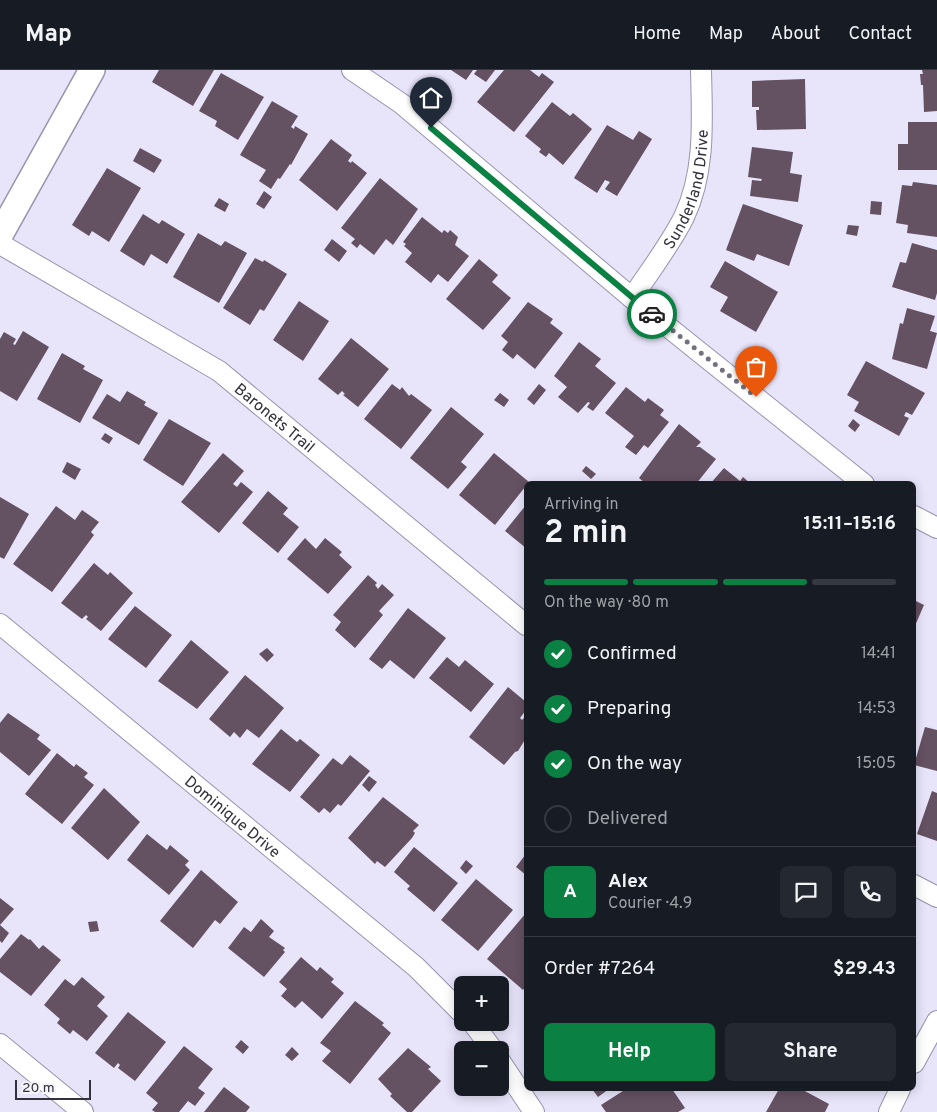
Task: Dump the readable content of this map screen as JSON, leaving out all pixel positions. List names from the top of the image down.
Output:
{
  "streets": {
    "street": ["Sunderland Drive", "Baronets Trail", "Dominique Drive"]
  },
  "scale_bar": "20 m",
  "page": {
    "header": "Map",
    "nav": [
      "Home",
      "Map",
      "About",
      "Contact"
    ],
    "heading": ["2 min", "Arriving in", "15:11–15:16"],
    "panel": [
      "Alex",
      "Courier · 4.9",
      "Order #7264",
      "$29.43"
    ],
    "bar": "On the way · 80 m",
    "list": [
      ["Confirmed", "14:41"],
      ["Preparing", "14:53"],
      ["On the way", "15:05"],
      "Delivered"
    ],
    "round": "A",
    "map_buttons": ["+", "−"],
    "buttons": ["Help", "Share"],
    "scale": "20 m"
  }
}
